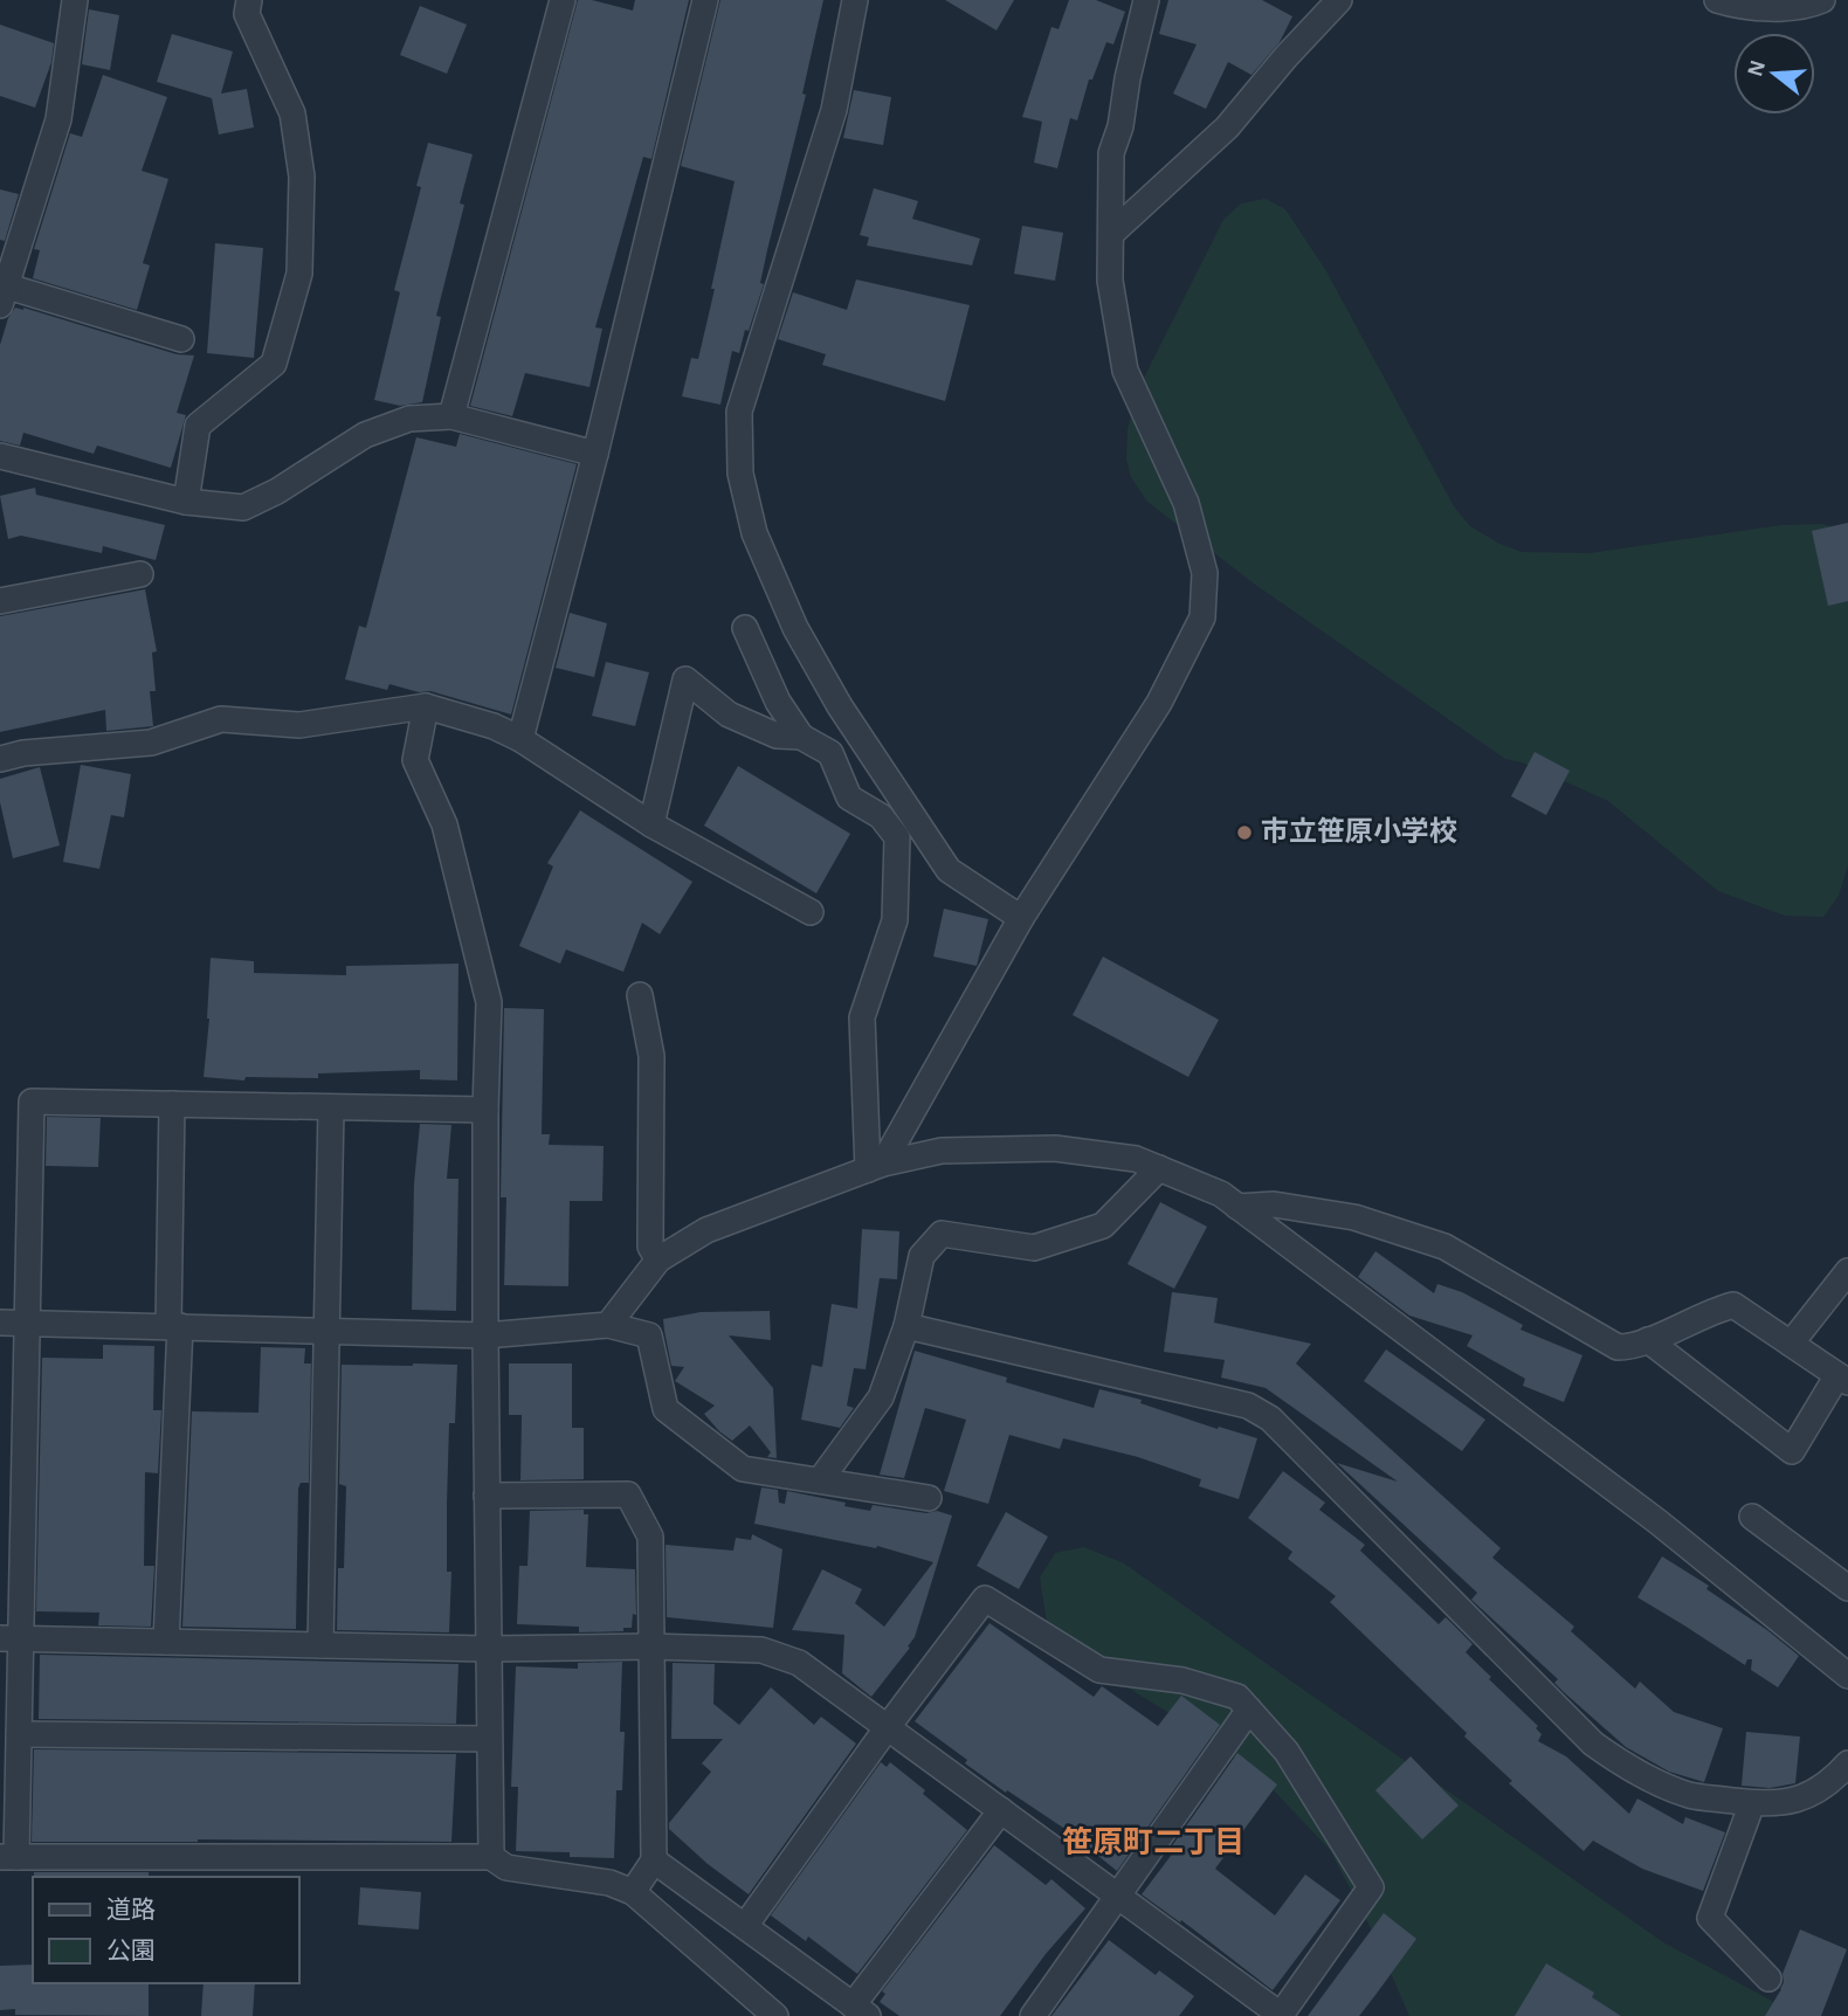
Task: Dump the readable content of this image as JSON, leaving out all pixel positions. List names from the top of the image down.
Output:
{
  "districts": ["笹原町二丁目"],
  "places": ["市立笹原小学校"],
  "legend": ["道路", "公園"],
  "north": "left"
}
